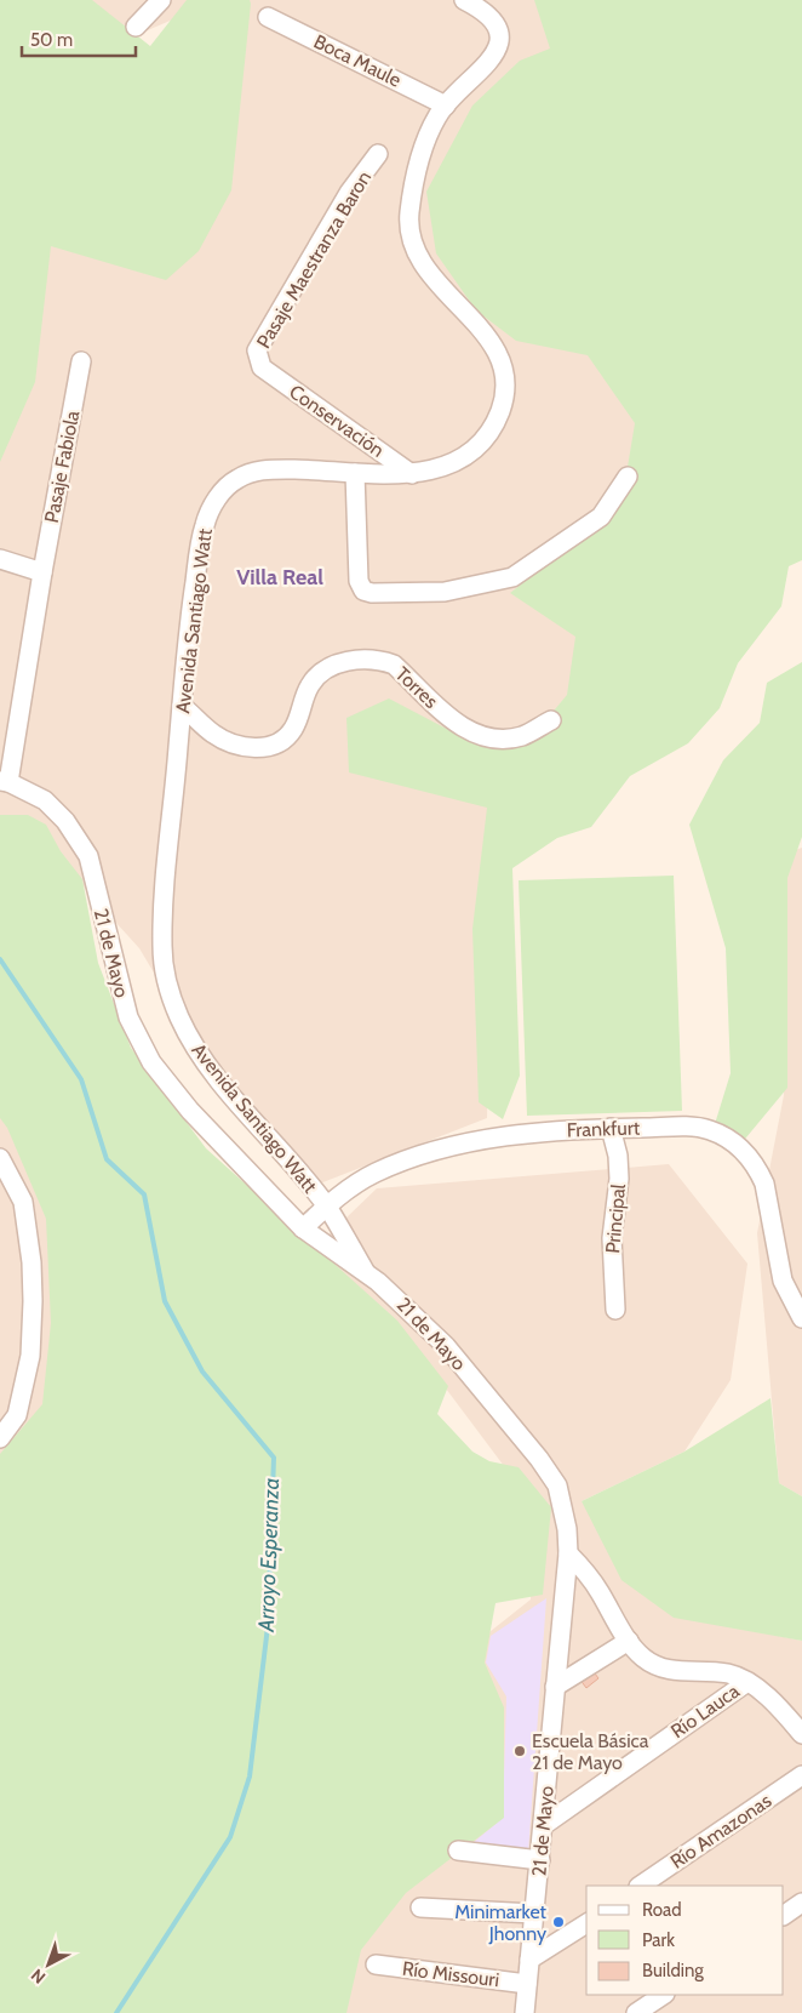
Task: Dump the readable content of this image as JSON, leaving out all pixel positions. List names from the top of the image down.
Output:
{
  "streets": {
    "street": [
      "Boca Maule",
      "Pasaje Maestranza Baron",
      "Conservación",
      "Pasaje Fabiola",
      "Avenida Santiago Watt",
      "Torres",
      "21 de Mayo",
      "Frankfurt",
      "Principal",
      "Río Lauca",
      "Río Amazonas",
      "Río Missouri"
    ]
  },
  "crossings": [
    ["Boca Maule", "Avenida Santiago Watt"],
    ["Pasaje Maestranza Baron", "Conservación"],
    ["Conservación", "Avenida Santiago Watt"],
    ["Pasaje Fabiola", "21 de Mayo"],
    ["Avenida Santiago Watt", "Torres"],
    ["Avenida Santiago Watt", "21 de Mayo"],
    ["Avenida Santiago Watt", "Frankfurt"],
    ["21 de Mayo", "Frankfurt"],
    ["21 de Mayo", "Río Lauca"],
    ["21 de Mayo", "Río Missouri"],
    ["Frankfurt", "Principal"]
  ],
  "districts": ["Villa Real"],
  "water": ["Arroyo Esperanza"],
  "places": ["Escuela Básica 21 de Mayo", "Minimarket Jhonny"],
  "legend": ["Road", "Park", "Building"],
  "scale_bar": "50 m",
  "north": "bottom left"
}
